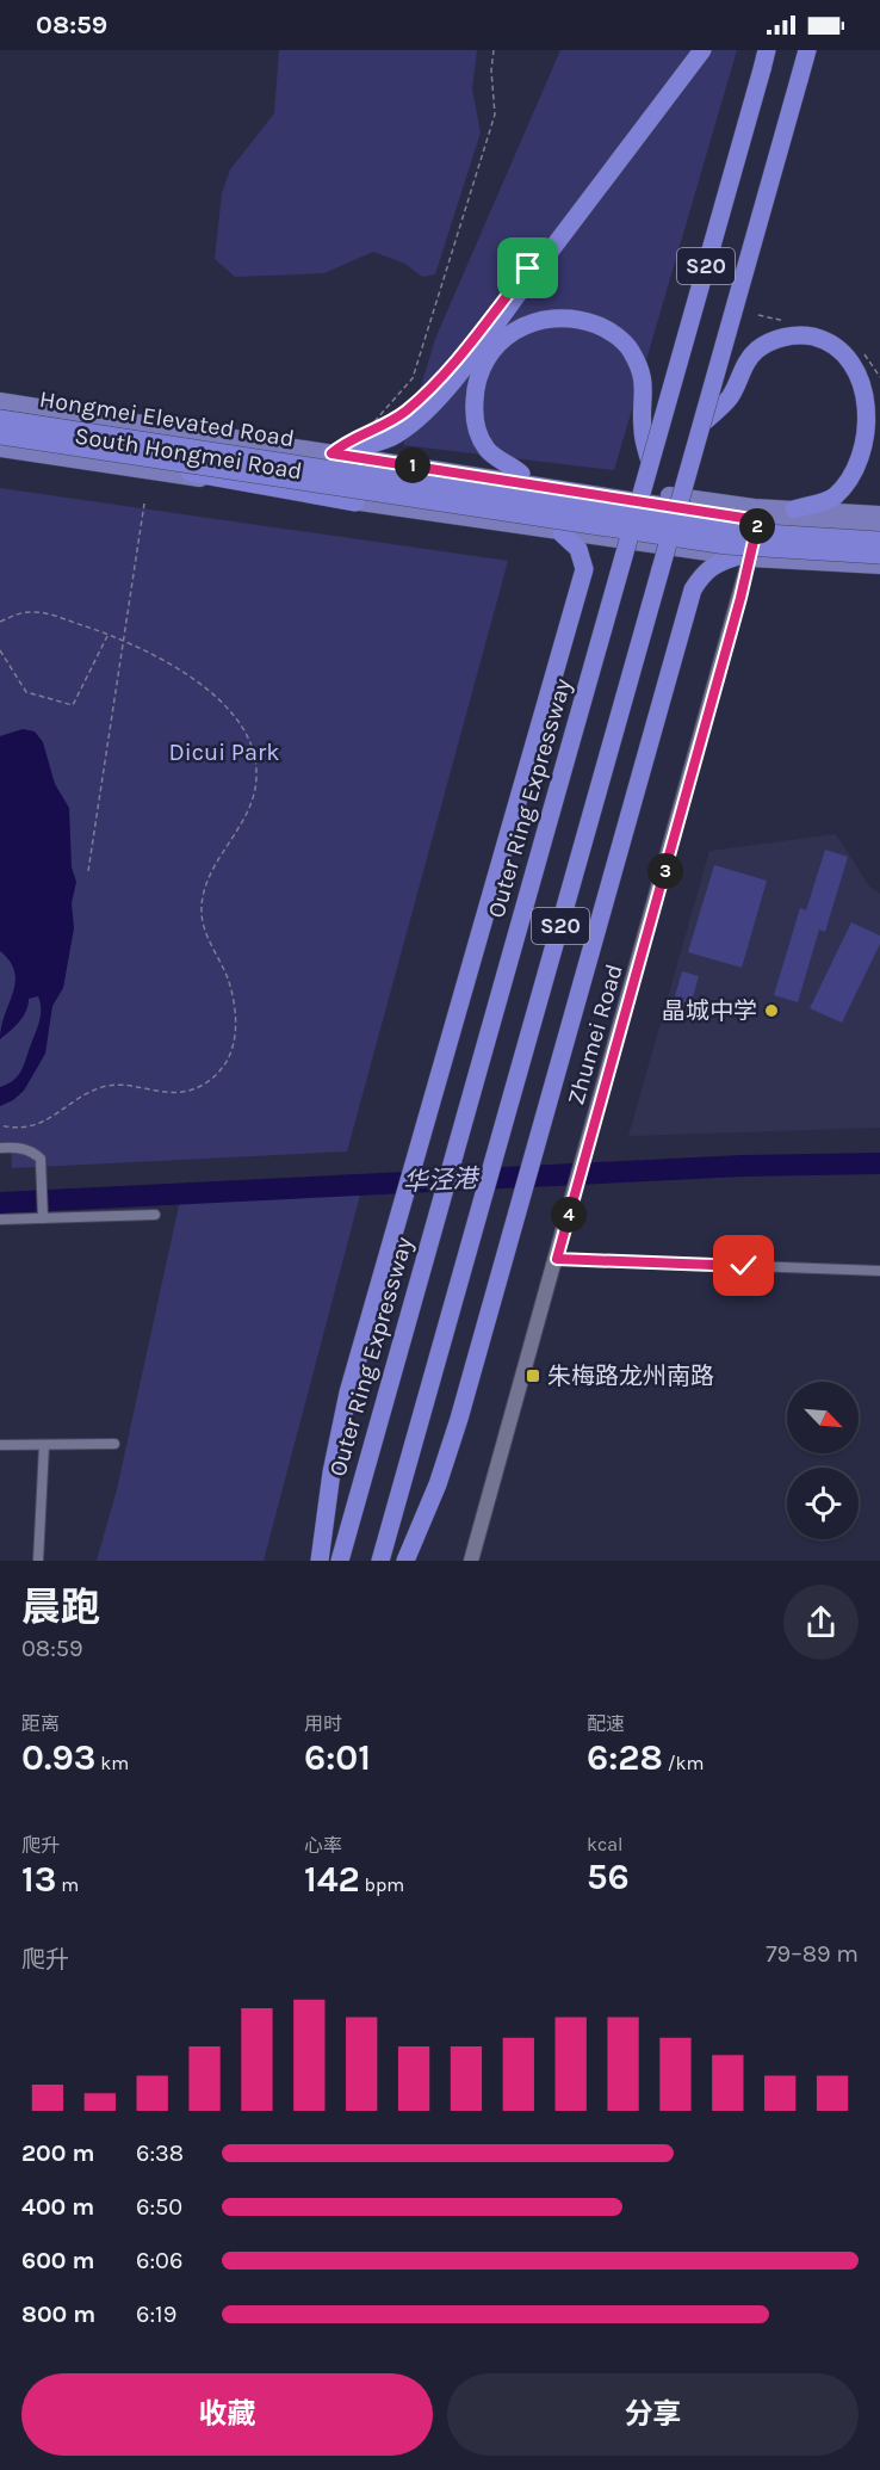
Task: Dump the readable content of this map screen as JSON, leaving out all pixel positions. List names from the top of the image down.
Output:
{
  "streets": {
    "highway": ["S20", "Hongmei Elevated Road", "Outer Ring Expressway"],
    "main road": ["South Hongmei Road"],
    "street": ["Zhumei Road"]
  },
  "crossings": [
    ["South Hongmei Road", "Zhumei Road"]
  ],
  "water": ["华泾港"],
  "parks": ["Dicui Park"],
  "places": {
    "other": ["晶城中学"],
    "transit": ["朱梅路龙州南路"]
  },
  "north": "bottom right",
  "page": {
    "status": "08:59",
    "pins": [
      "1",
      "2",
      "3",
      "4"
    ],
    "heading": ["晨跑", "08:59"],
    "stats": [
      ["距离", "0.93 km"],
      ["用时", "6:01"],
      ["配速", "6:28 /km"],
      ["爬升", "13 m"],
      ["心率", "142 bpm"],
      ["kcal", "56"]
    ],
    "chart": ["爬升", "79–89 m"],
    "list": [
      {
        "name": "200 m",
        "note": "6:38"
      },
      {
        "name": "400 m",
        "note": "6:50"
      },
      {
        "name": "600 m",
        "note": "6:06"
      },
      {
        "name": "800 m",
        "note": "6:19"
      }
    ],
    "buttons": ["收藏", "分享"]
  }
}
